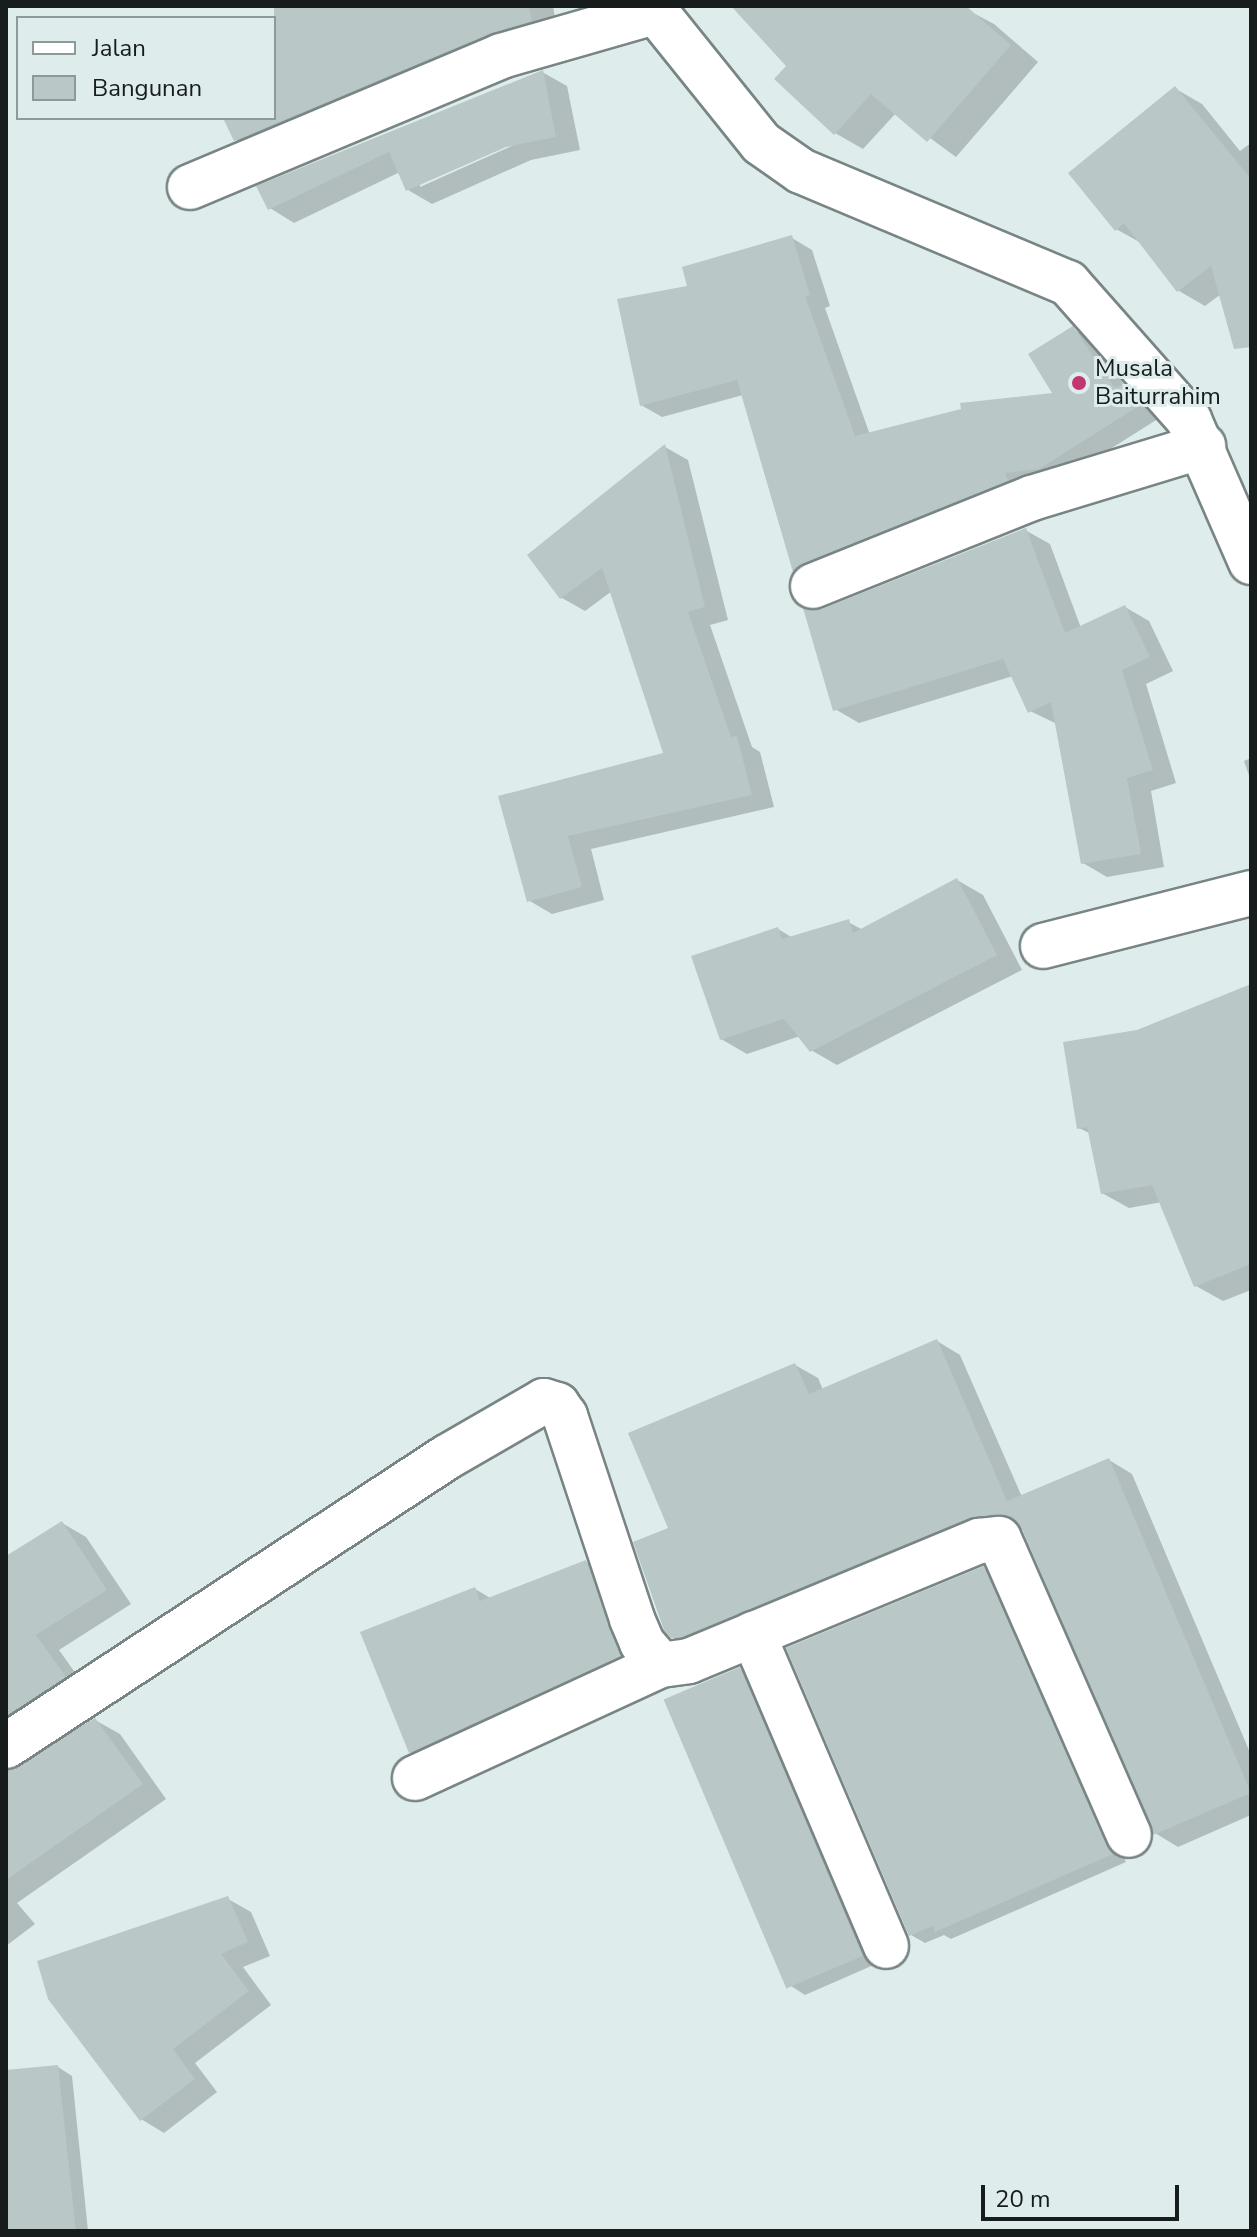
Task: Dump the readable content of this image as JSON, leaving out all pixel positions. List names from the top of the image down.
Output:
{
  "places": ["Musala Baiturrahim"],
  "legend": ["Jalan", "Bangunan"],
  "scale_bar": "20 m"
}
